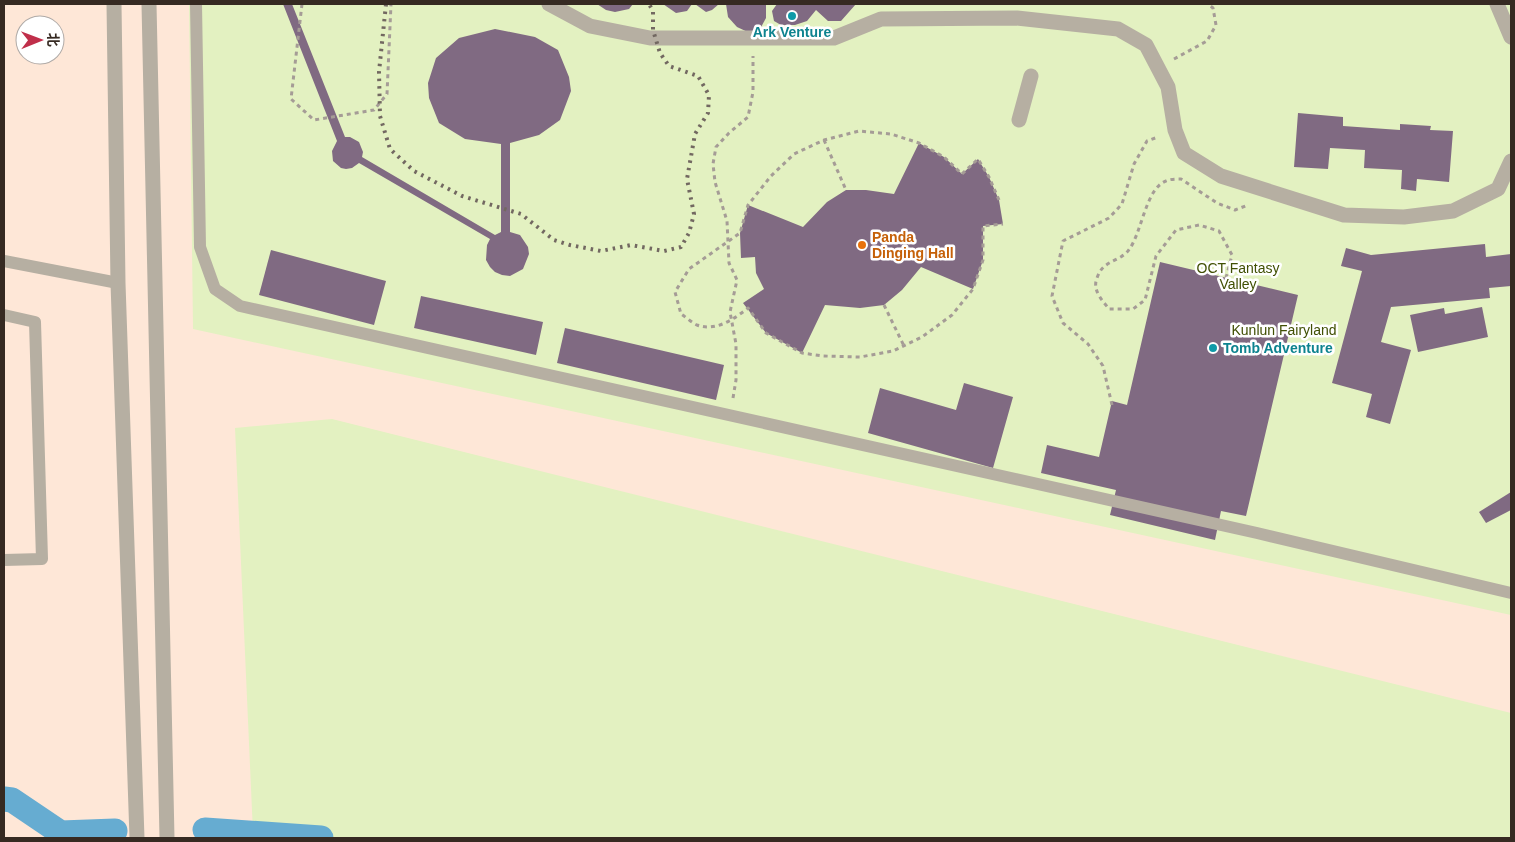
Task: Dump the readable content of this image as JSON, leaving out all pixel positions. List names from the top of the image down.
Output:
{
  "parks": ["OCT Fantasy Valley", "Kunlun Fairyland"],
  "places": ["Ark Venture", "Panda Dinging Hall", "Tomb Adventure"],
  "north": "right"
}
